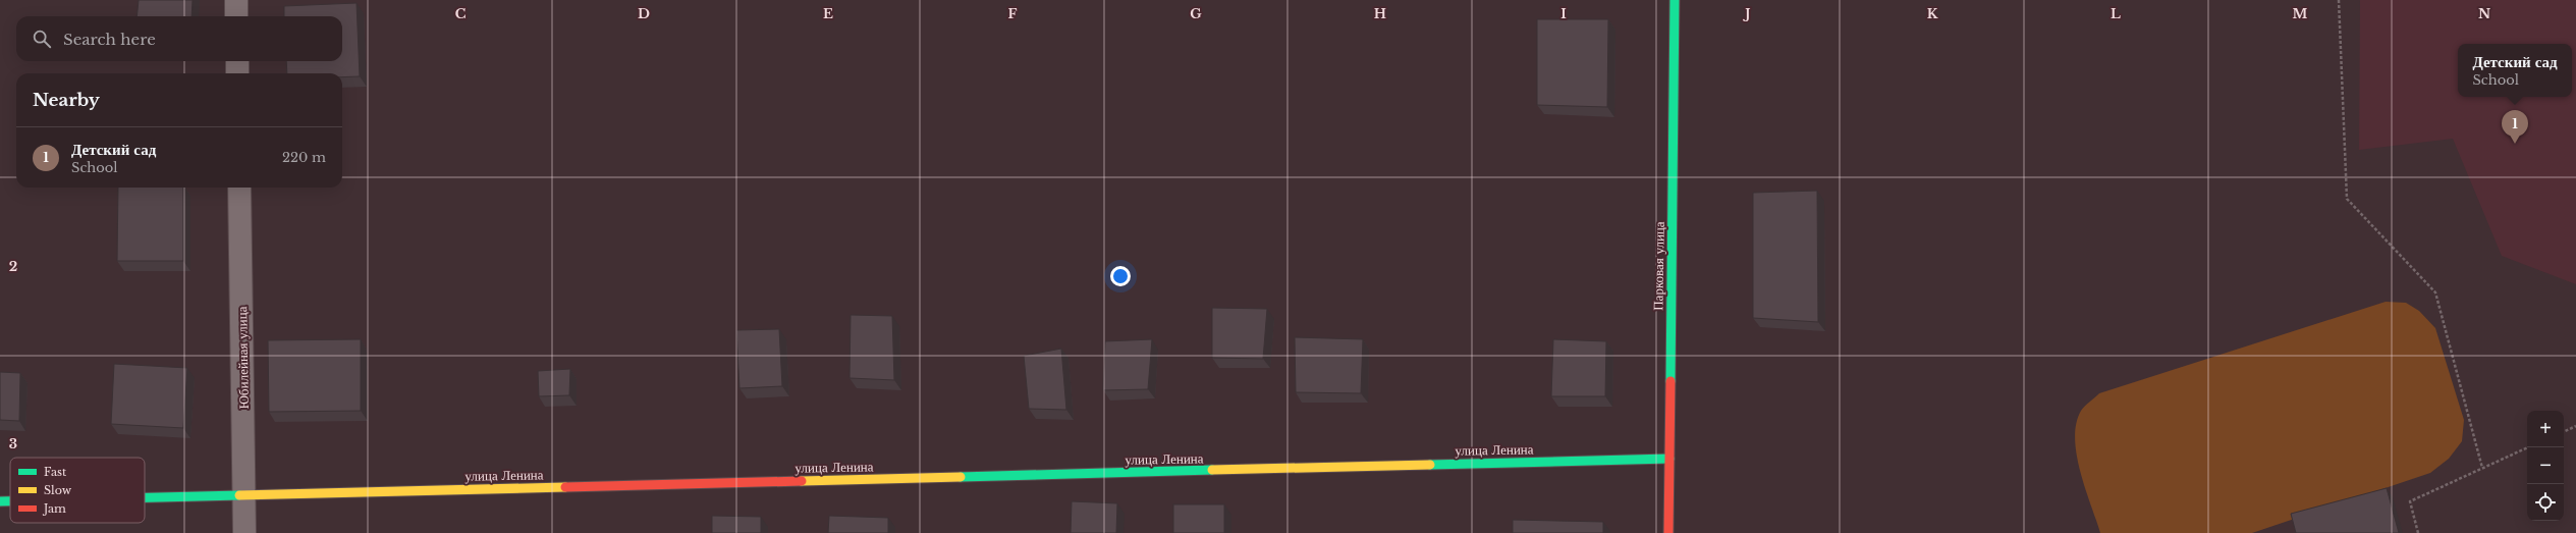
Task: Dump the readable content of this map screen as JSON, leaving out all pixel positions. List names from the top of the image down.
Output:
{
  "streets": {
    "street": ["Парковая улица", "Юбилейная улица", "улица Ленина"]
  },
  "crossings": [
    ["Парковая улица", "улица Ленина"],
    ["Юбилейная улица", "улица Ленина"]
  ],
  "legend": ["Fast", "Slow", "Jam"],
  "page": {
    "search": "Search here",
    "popup": ["Детский сад", "School"],
    "heading": "Nearby",
    "pins": "1",
    "list": [
      {
        "mark": "1",
        "name": "Детский сад",
        "note": "School",
        "value": "220 m"
      }
    ],
    "map_buttons": ["+", "−"]
  },
  "grid": {
    "columns": [
      "C",
      "D",
      "E",
      "F",
      "G",
      "H",
      "I",
      "J",
      "K",
      "L",
      "M",
      "N"
    ],
    "rows": ["2", "3"]
  }
}
